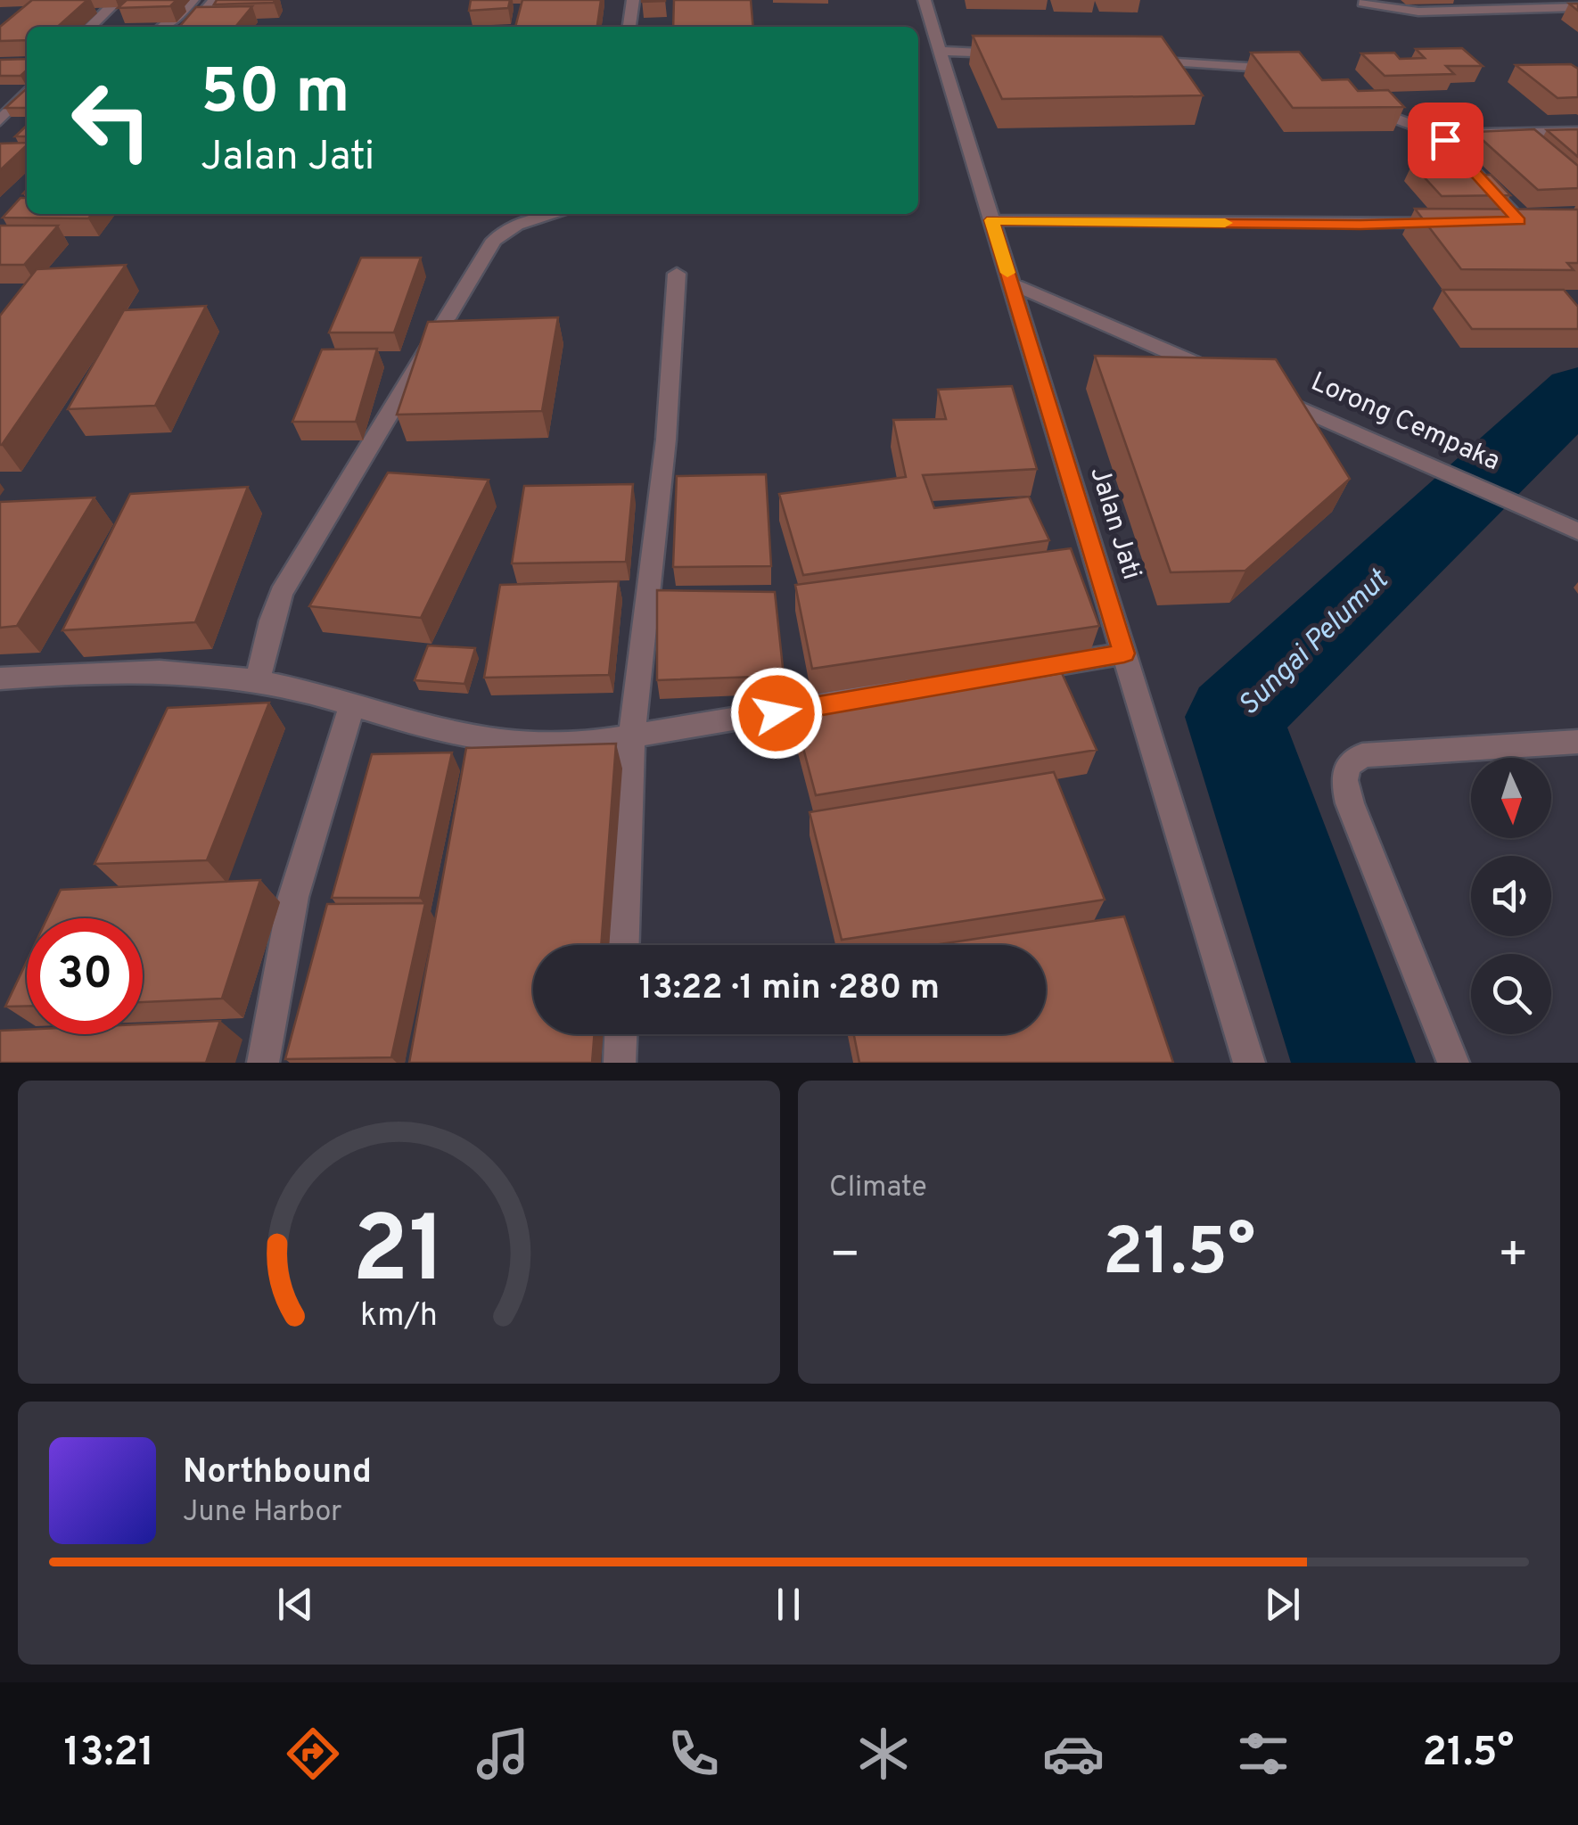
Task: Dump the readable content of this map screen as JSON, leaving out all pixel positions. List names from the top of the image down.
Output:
{
  "streets": {
    "street": ["Lorong Cempaka", "Jalan Jati"]
  },
  "water": ["Sungai Pelumut"],
  "north": "bottom",
  "page": {
    "turn": ["50 m", "Jalan Jati"],
    "limit": "30",
    "trip": "13:22 · 1 min · 280 m",
    "tile": "Climate",
    "heat": ["−", "21.5°", "+"],
    "song": ["Northbound", "June Harbor"],
    "tabs": ["13:21", "21.5°"],
    "gauge": ["21", "km/h"]
  }
}
